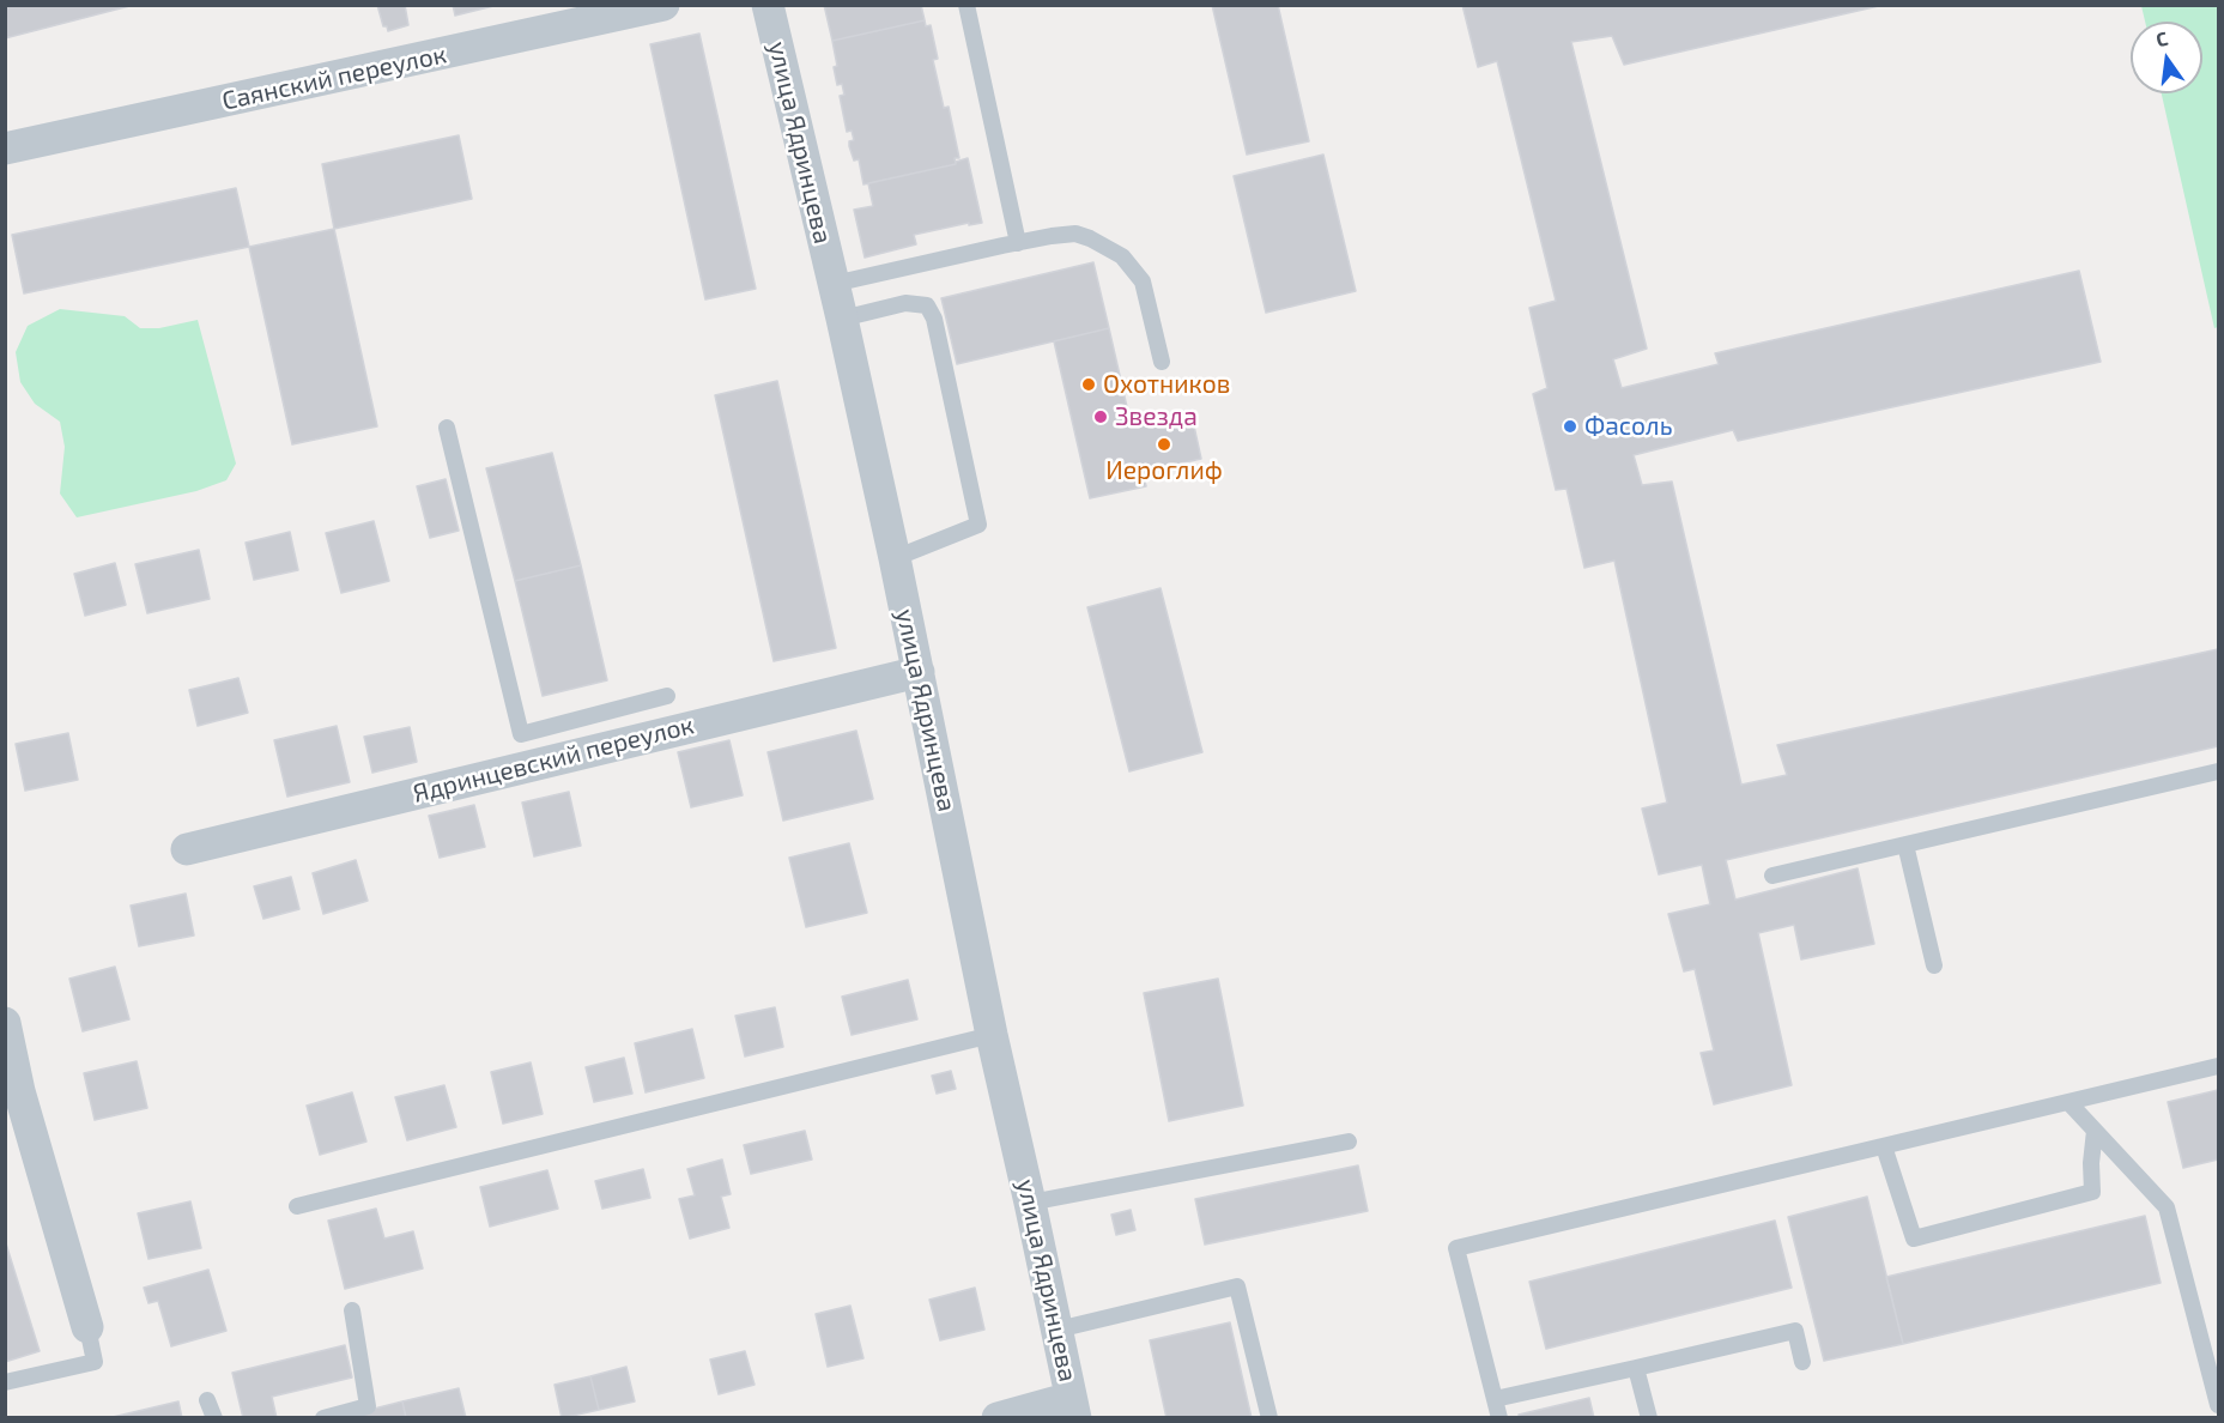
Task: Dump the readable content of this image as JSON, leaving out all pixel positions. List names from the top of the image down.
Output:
{
  "streets": {
    "street": ["Саянский переулок", "улица Ядринцева", "Ядринцевский переулок"]
  },
  "crossings": [
    ["улица Ядринцева", "Ядринцевский переулок"]
  ],
  "places": [
    "Охотников",
    "Звезда",
    "Фасоль",
    "Иероглиф"
  ],
  "north": "top"
}
